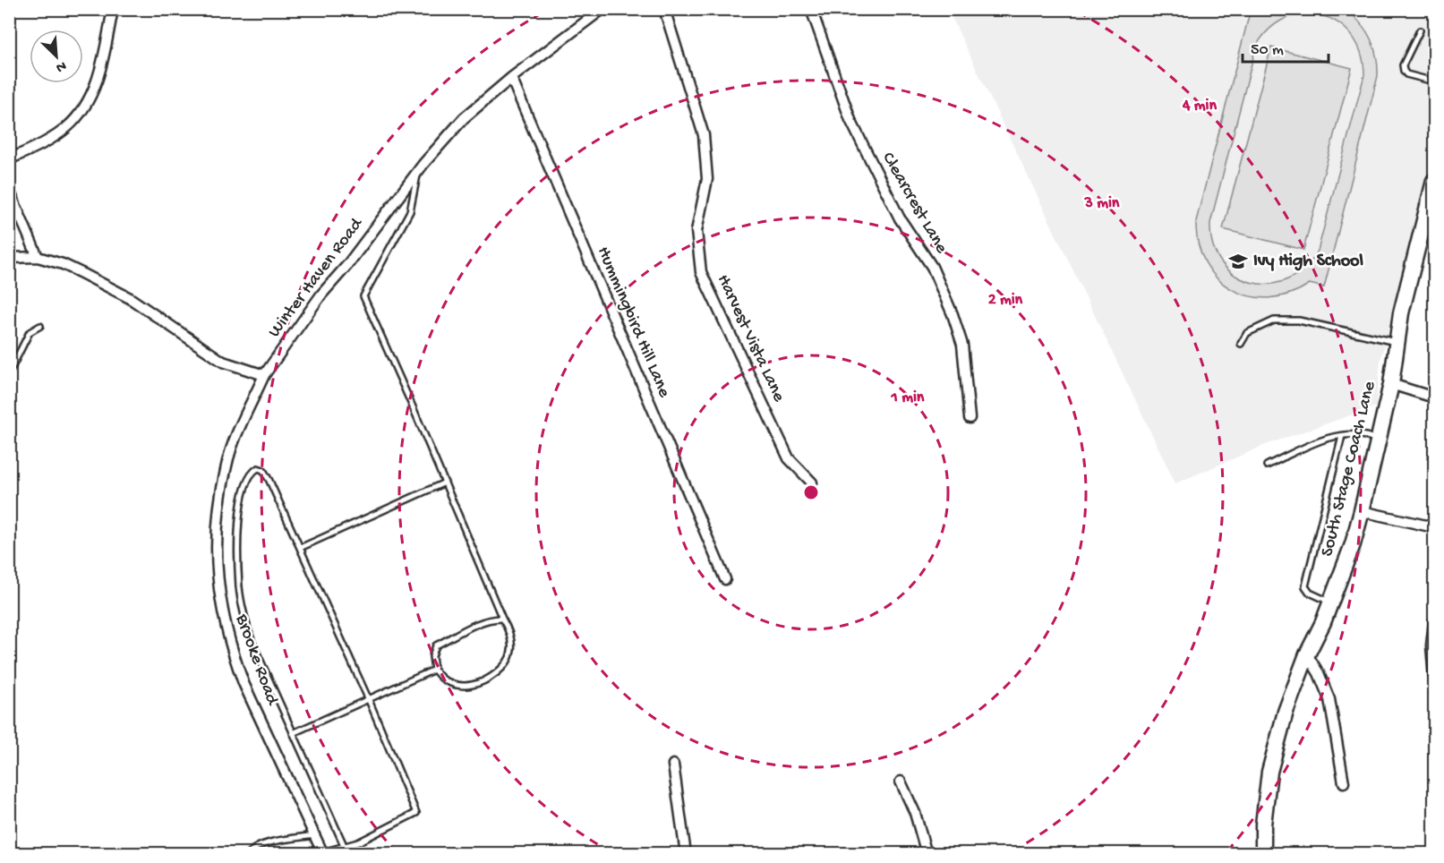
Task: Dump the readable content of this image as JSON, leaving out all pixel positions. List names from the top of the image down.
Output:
{
  "streets": {
    "main road": ["South Stage Coach Lane"],
    "street": [
      "Clearcrest Lane",
      "Winter Haven Road",
      "Hummingbird Hill Lane",
      "Harvest Vista Lane",
      "Brooke Road"
    ]
  },
  "crossings": [
    ["Winter Haven Road", "Hummingbird Hill Lane"],
    ["Winter Haven Road", "Brooke Road"]
  ],
  "places": {
    "school or university": ["Ivy High School"]
  },
  "scale_bar": "50 m",
  "north": "bottom right",
  "rings": [
    "4 min",
    "3 min",
    "2 min",
    "1 min"
  ]
}
